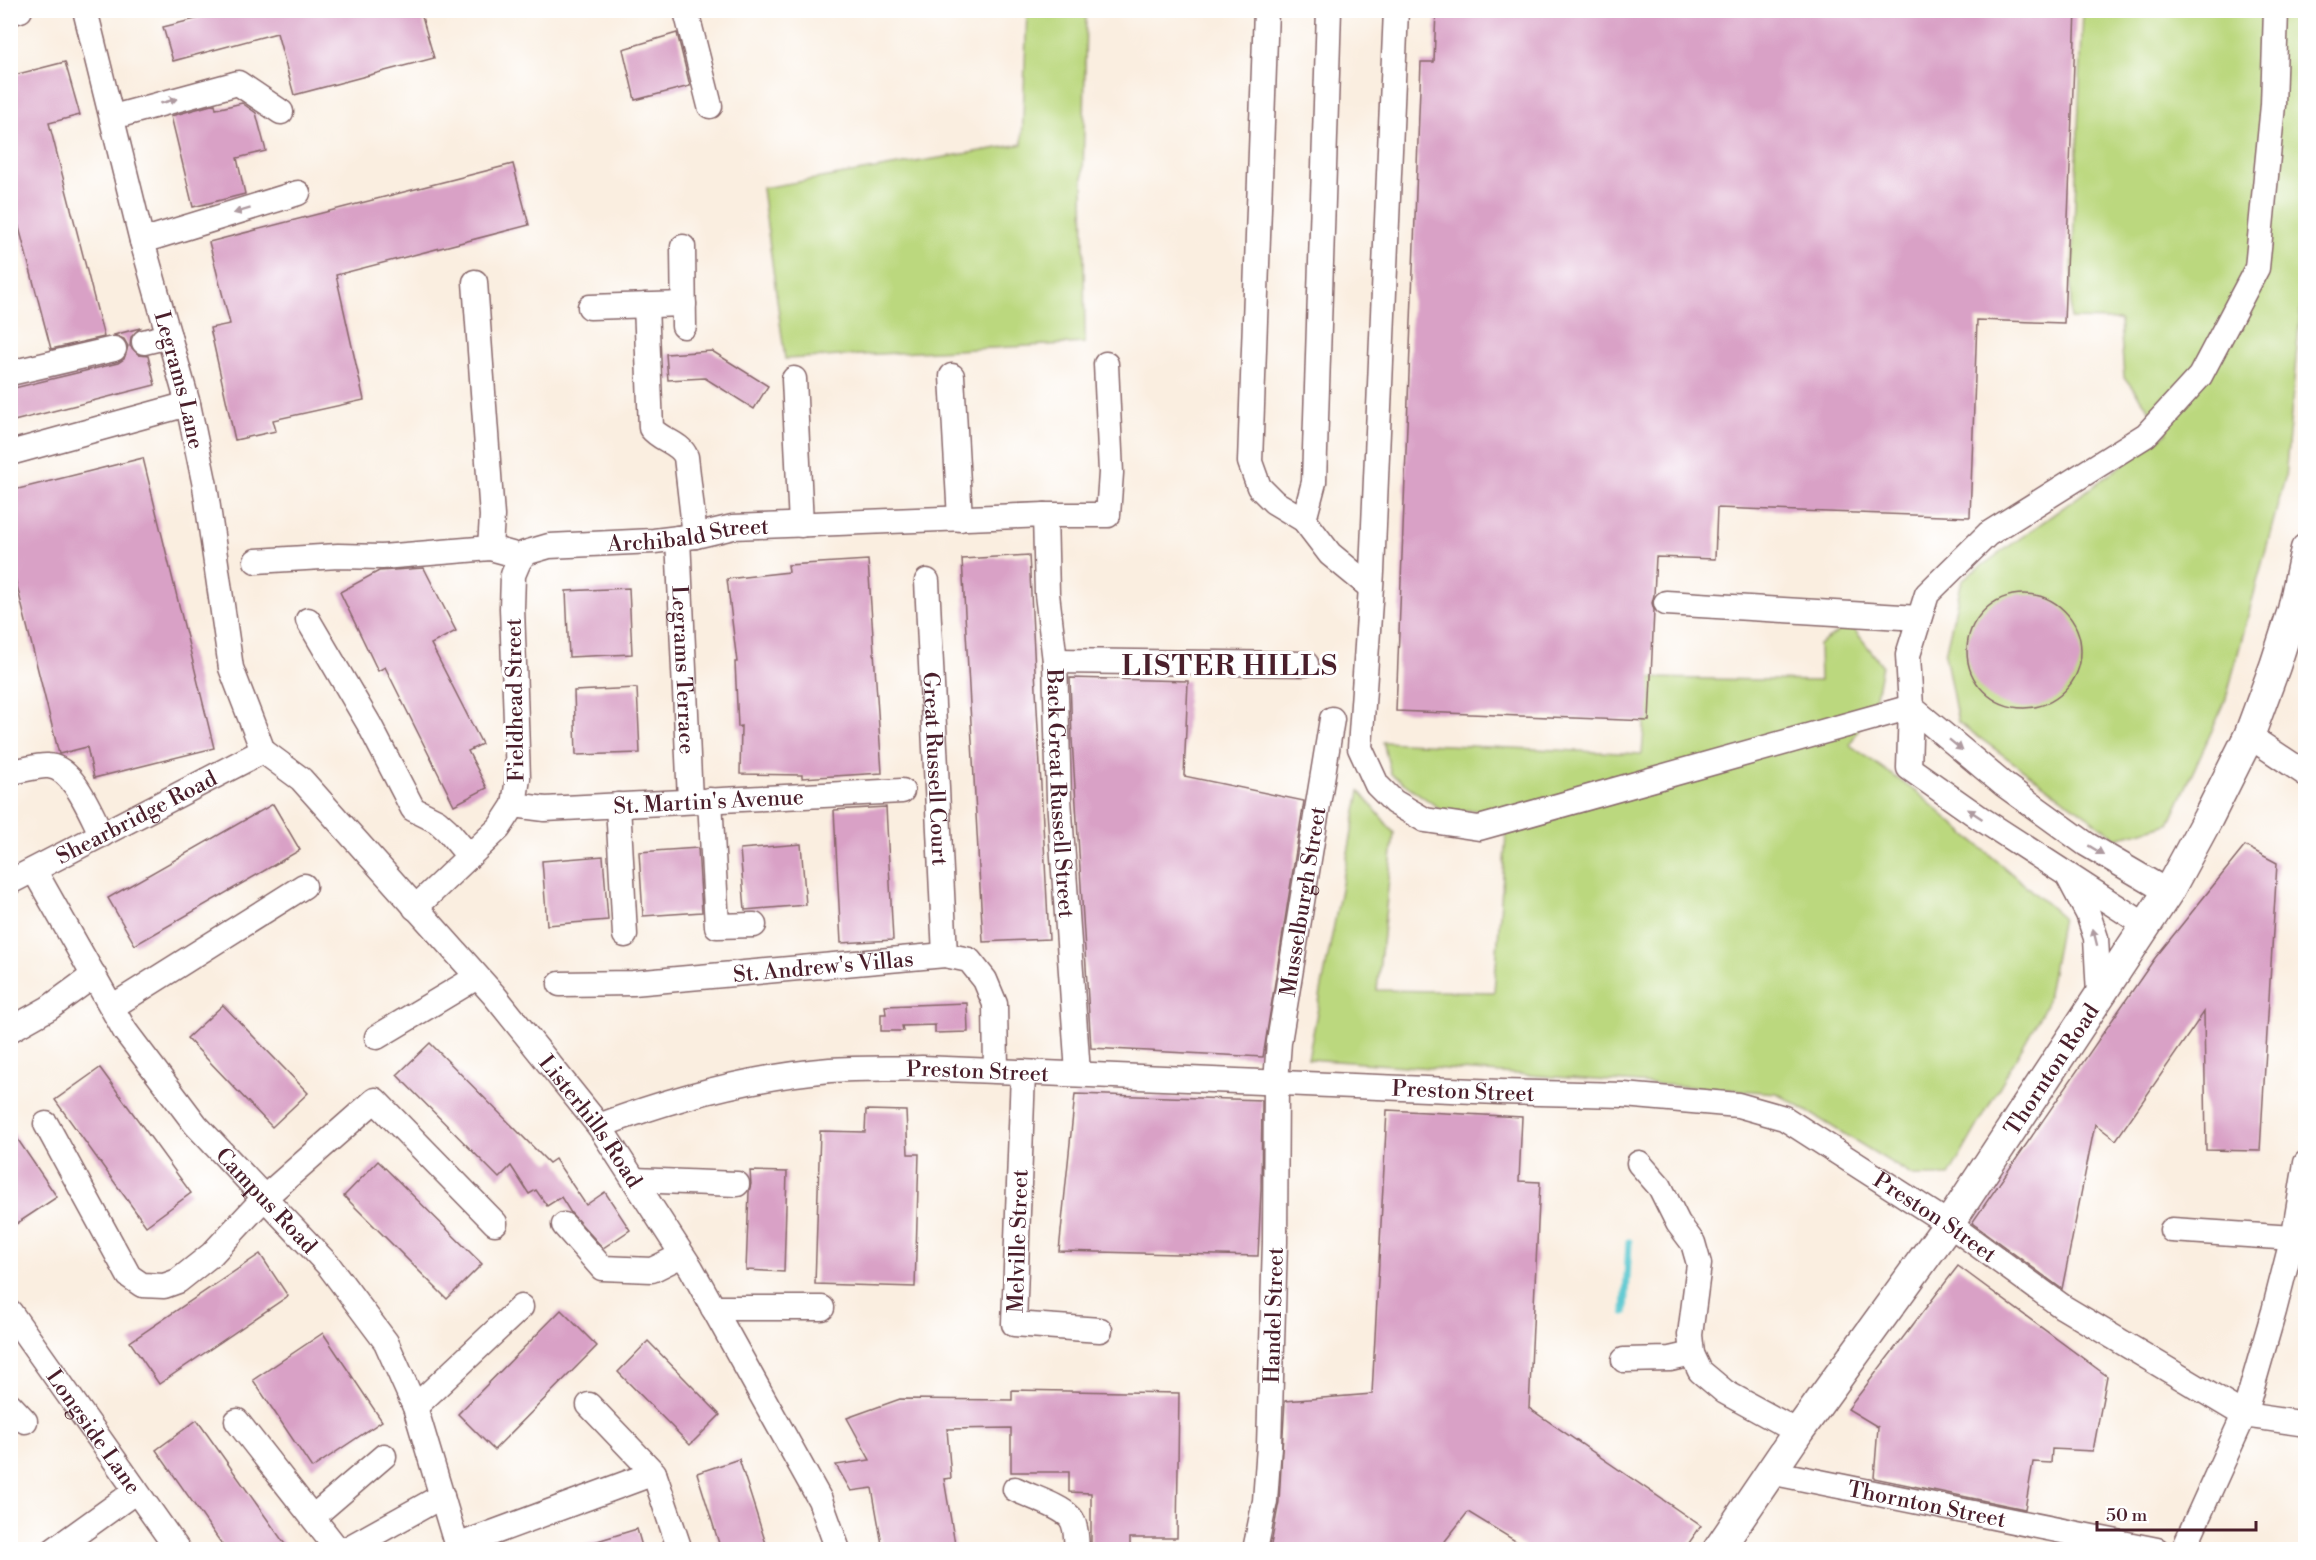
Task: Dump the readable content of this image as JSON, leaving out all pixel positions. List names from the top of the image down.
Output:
{
  "streets": {
    "main road": ["Thornton Road"],
    "street": [
      "Legrams Lane",
      "Archibald Street",
      "Legrams Terrace",
      "Fieldhead Street",
      "Great Russell Court",
      "Back Great Russell Street",
      "St. Martin's Avenue",
      "Shearbridge Road",
      "Musselburgh Street",
      "St. Andrew's Villas",
      "Preston Street",
      "Listerhills Road",
      "Campus Road",
      "Melville Street",
      "Handel Street",
      "Longside Lane",
      "Thornton Street"
    ]
  },
  "crossings": [
    ["Legrams Lane", "Shearbridge Road"],
    ["Legrams Lane", "Listerhills Road"],
    ["Archibald Street", "Legrams Terrace"],
    ["Archibald Street", "Fieldhead Street"],
    ["Archibald Street", "Back Great Russell Street"],
    ["Legrams Terrace", "St. Martin's Avenue"],
    ["Fieldhead Street", "St. Martin's Avenue"],
    ["Fieldhead Street", "Listerhills Road"],
    ["Great Russell Court", "St. Martin's Avenue"],
    ["Great Russell Court", "St. Andrew's Villas"],
    ["Back Great Russell Street", "Preston Street"],
    ["Shearbridge Road", "Listerhills Road"],
    ["Shearbridge Road", "Campus Road"],
    ["Musselburgh Street", "Preston Street"],
    ["Musselburgh Street", "Handel Street"],
    ["St. Andrew's Villas", "Preston Street"],
    ["Thornton Road", "Preston Street"],
    ["Thornton Road", "Thornton Street"],
    ["Preston Street", "Listerhills Road"],
    ["Preston Street", "Melville Street"],
    ["Preston Street", "Handel Street"]
  ],
  "districts": ["LISTER HILLS"],
  "scale_bar": "50 m"
}
